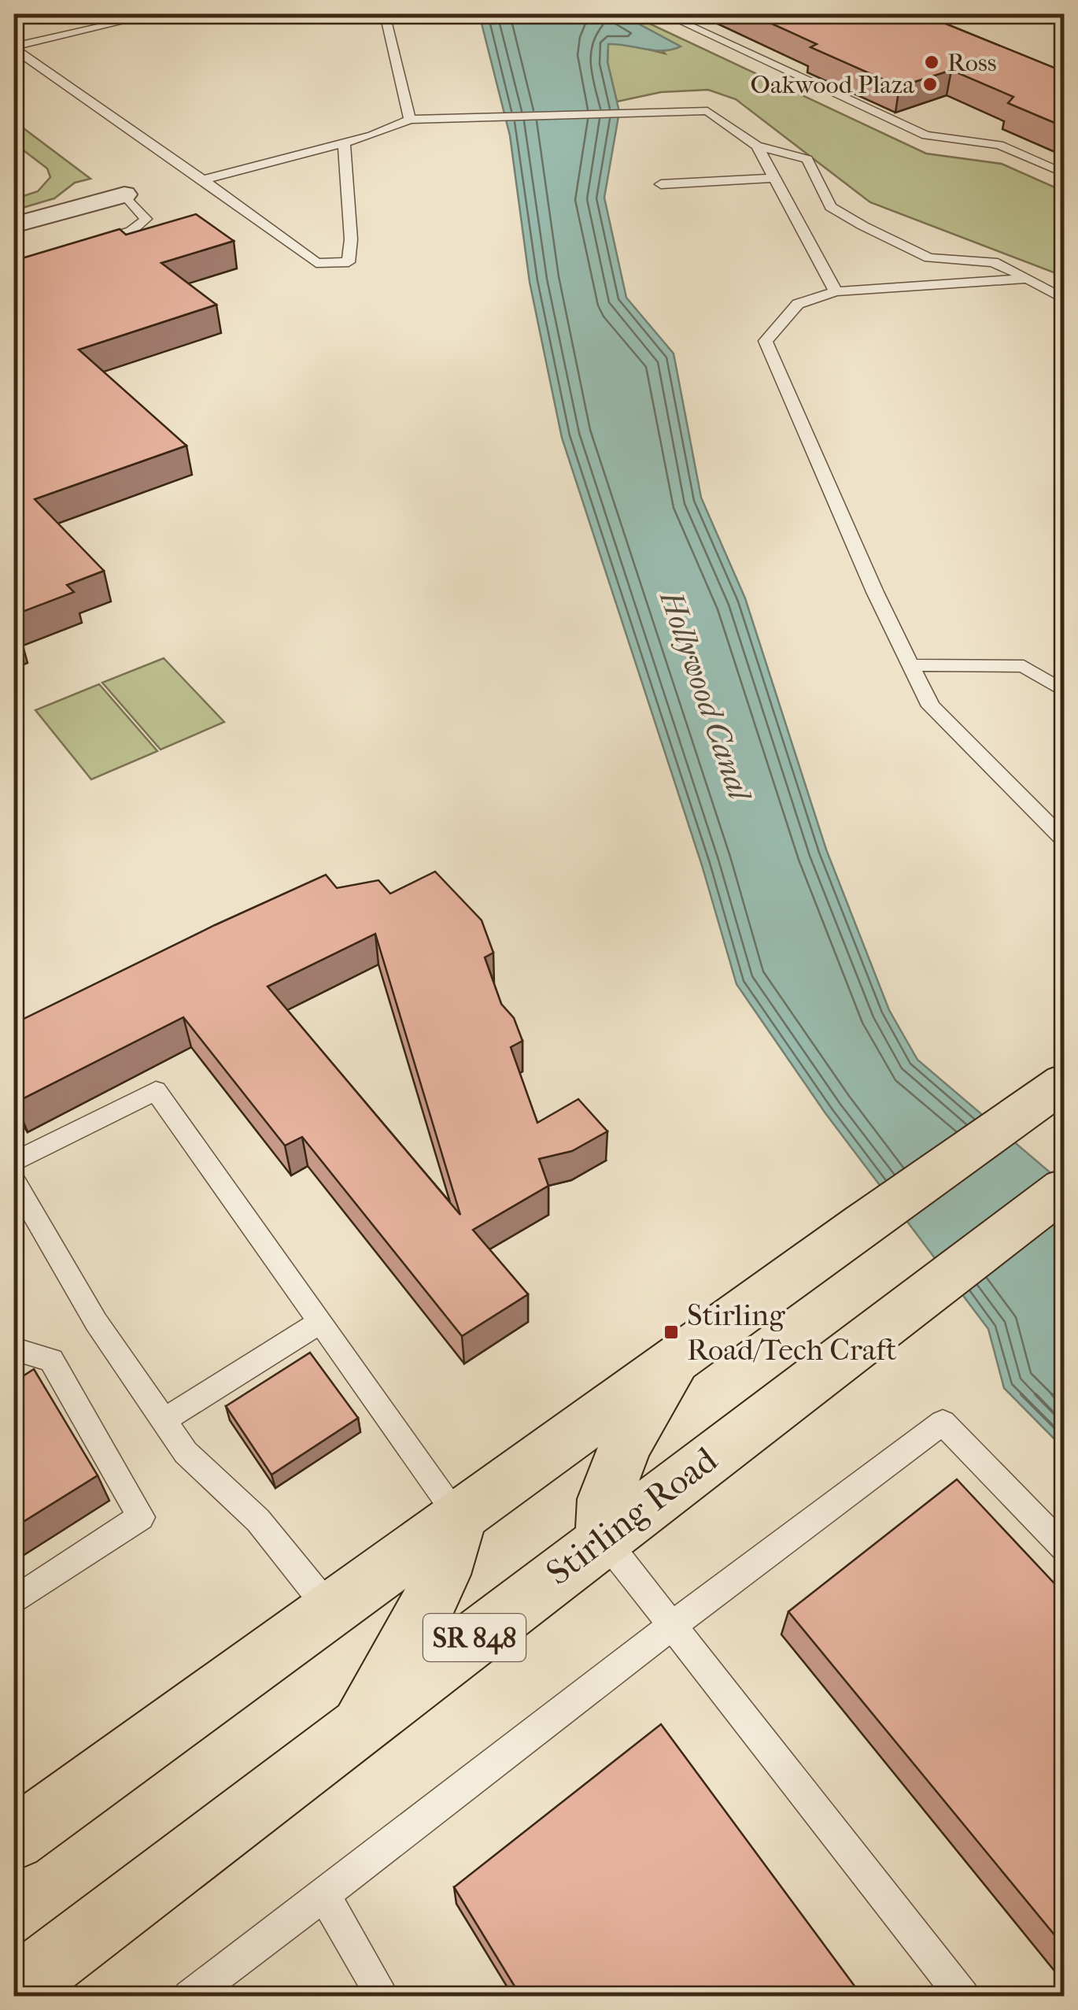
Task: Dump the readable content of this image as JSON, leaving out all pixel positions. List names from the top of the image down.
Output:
{
  "streets": {
    "main road": ["Stirling Road", "SR 848"]
  },
  "water": ["Hollywood Canal"],
  "places": {
    "other": ["Ross", "Oakwood Plaza"],
    "transit": ["Stirling Road/Tech Craft"]
  }
}
